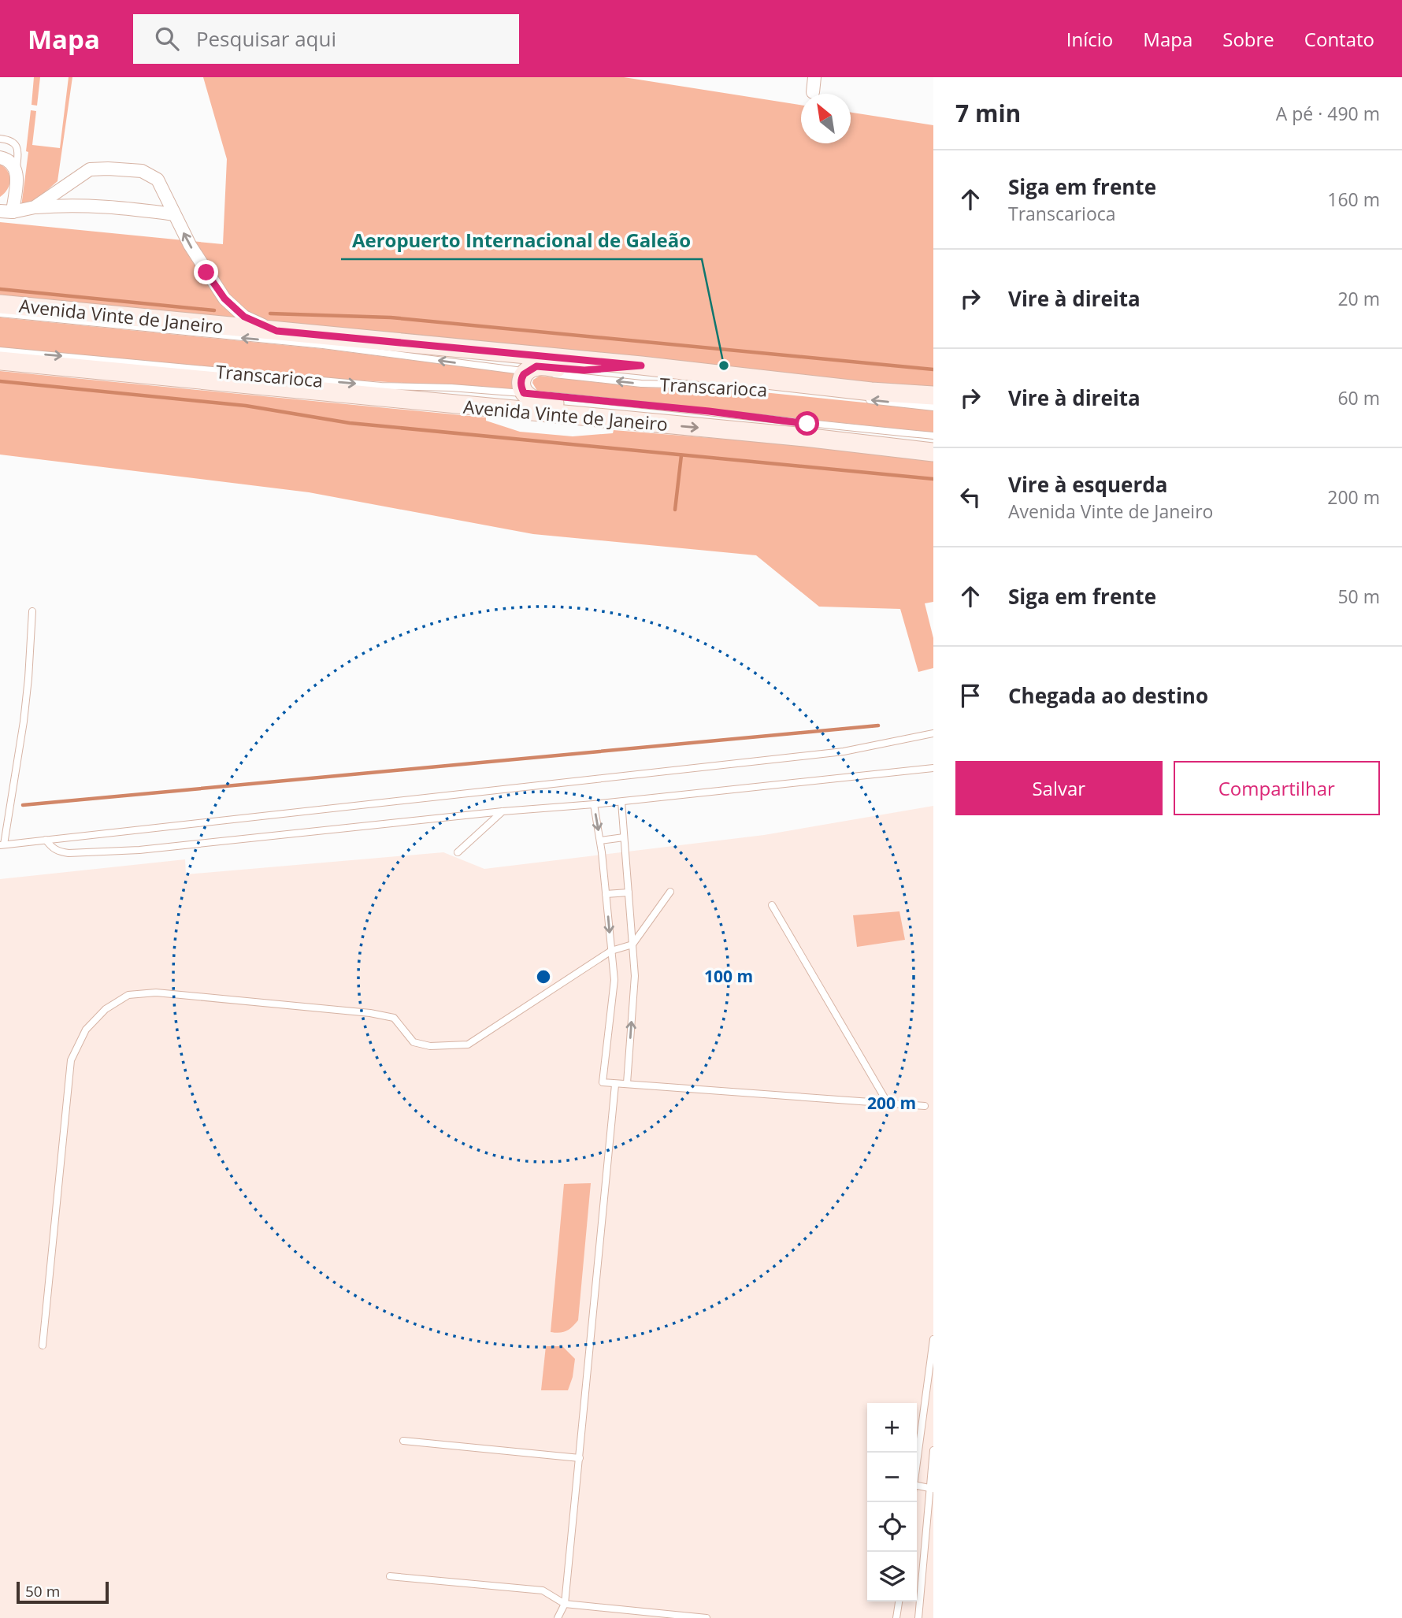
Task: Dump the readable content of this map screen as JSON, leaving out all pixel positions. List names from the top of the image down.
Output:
{
  "streets": {
    "street": ["Avenida Vinte de Janeiro"],
    "lane": ["Transcarioca"]
  },
  "places": ["Aeropuerto Internacional de Galeão"],
  "scale_bar": "50 m",
  "north": "top left",
  "page": {
    "header": "Mapa",
    "search": "Pesquisar aqui",
    "nav": [
      "Início",
      "Mapa",
      "Sobre",
      "Contato"
    ],
    "heading": ["7 min", "A pé · 490 m"],
    "list": [
      ["Siga em frente", "Transcarioca", "160 m"],
      ["Vire à direita", "20 m"],
      ["Vire à direita", "60 m"],
      ["Vire à esquerda", "Avenida Vinte de Janeiro", "200 m"],
      ["Siga em frente", "50 m"],
      "Chegada ao destino"
    ],
    "buttons": ["Salvar", "Compartilhar"],
    "map_buttons": ["+", "−"],
    "scale": "50 m"
  },
  "rings": ["100 m", "200 m"]
}
